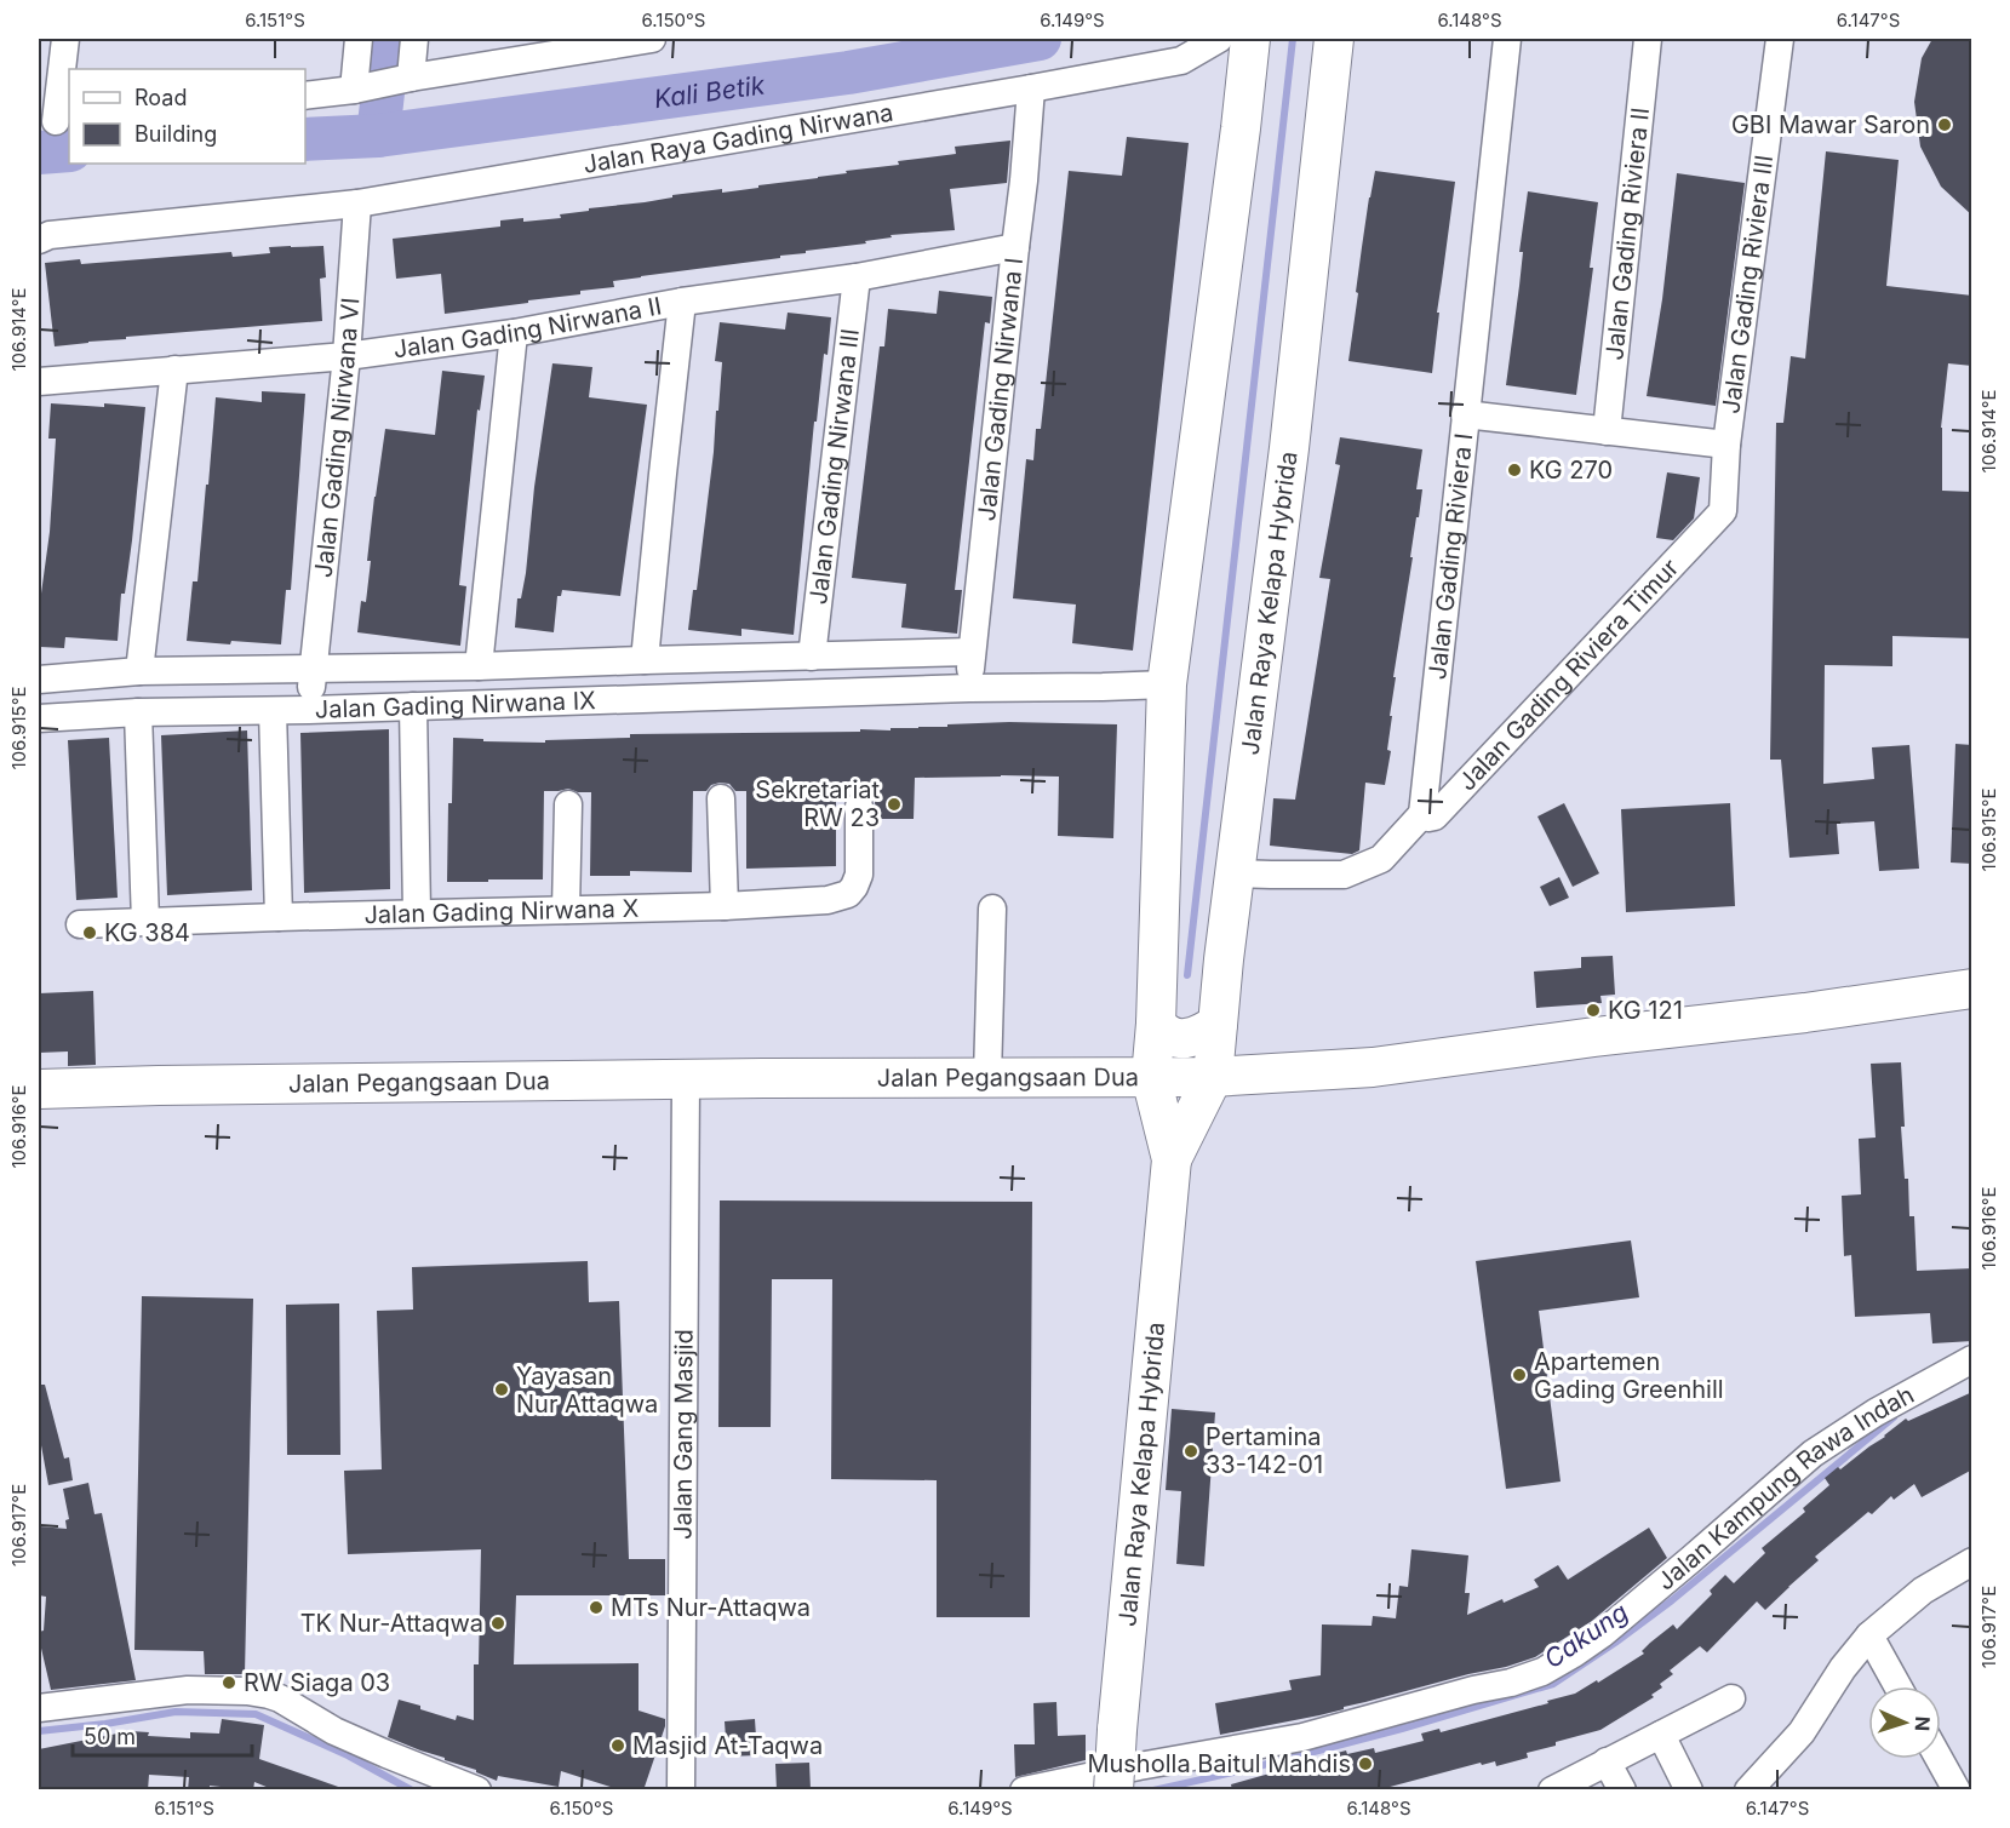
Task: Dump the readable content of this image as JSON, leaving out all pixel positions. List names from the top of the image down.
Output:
{
  "streets": {
    "main road": ["Jalan Raya Kelapa Hybrida", "Jalan Pegangsaan Dua"],
    "street": [
      "Jalan Raya Gading Nirwana",
      "Jalan Gading Riviera II",
      "Jalan Gading Riviera III",
      "Jalan Gading Nirwana II",
      "Jalan Gading Nirwana I",
      "Jalan Gading Nirwana VI",
      "Jalan Gading Nirwana III",
      "Jalan Gading Riviera I",
      "Jalan Gading Riviera Timur",
      "Jalan Gading Nirwana IX",
      "Jalan Gading Nirwana X",
      "Jalan Gang Masjid",
      "Jalan Kampung Rawa Indah"
    ]
  },
  "crossings": [
    ["Jalan Raya Gading Nirwana", "Jalan Gading Nirwana I"],
    ["Jalan Raya Gading Nirwana", "Jalan Gading Nirwana VI"],
    ["Jalan Gading Riviera III", "Jalan Gading Riviera Timur"],
    ["Jalan Gading Nirwana II", "Jalan Gading Nirwana I"],
    ["Jalan Gading Nirwana II", "Jalan Gading Nirwana VI"],
    ["Jalan Gading Nirwana II", "Jalan Gading Nirwana III"],
    ["Jalan Gading Nirwana I", "Jalan Gading Nirwana IX"],
    ["Jalan Gading Nirwana VI", "Jalan Gading Nirwana IX"],
    ["Jalan Gading Nirwana III", "Jalan Gading Nirwana IX"],
    ["Jalan Gading Riviera I", "Jalan Gading Riviera Timur"],
    ["Jalan Raya Kelapa Hybrida", "Jalan Gading Riviera Timur"],
    ["Jalan Raya Kelapa Hybrida", "Jalan Gading Nirwana IX"],
    ["Jalan Raya Kelapa Hybrida", "Jalan Pegangsaan Dua"],
    ["Jalan Pegangsaan Dua", "Jalan Gang Masjid"]
  ],
  "water": ["Kali Betik", "Cakung"],
  "places": [
    "GBI Mawar Saron",
    "KG 270",
    "Sekretariat RW 23",
    "KG 384",
    "KG 121",
    "Apartemen Gading Greenhill",
    "Yayasan Nur Attaqwa",
    "Pertamina 33-142-01",
    "MTs Nur-Attaqwa",
    "TK Nur-Attaqwa",
    "RW Siaga 03",
    "Masjid At-Taqwa",
    "Musholla Baitul Mahdis"
  ],
  "legend": ["Road", "Building"],
  "scale_bar": "50 m",
  "north": "right",
  "coordinates": [
    "6.151°S",
    "6.150°S",
    "6.149°S",
    "6.148°S",
    "6.147°S",
    "106.914°E",
    "106.915°E",
    "106.916°E",
    "106.917°E"
  ]
}
